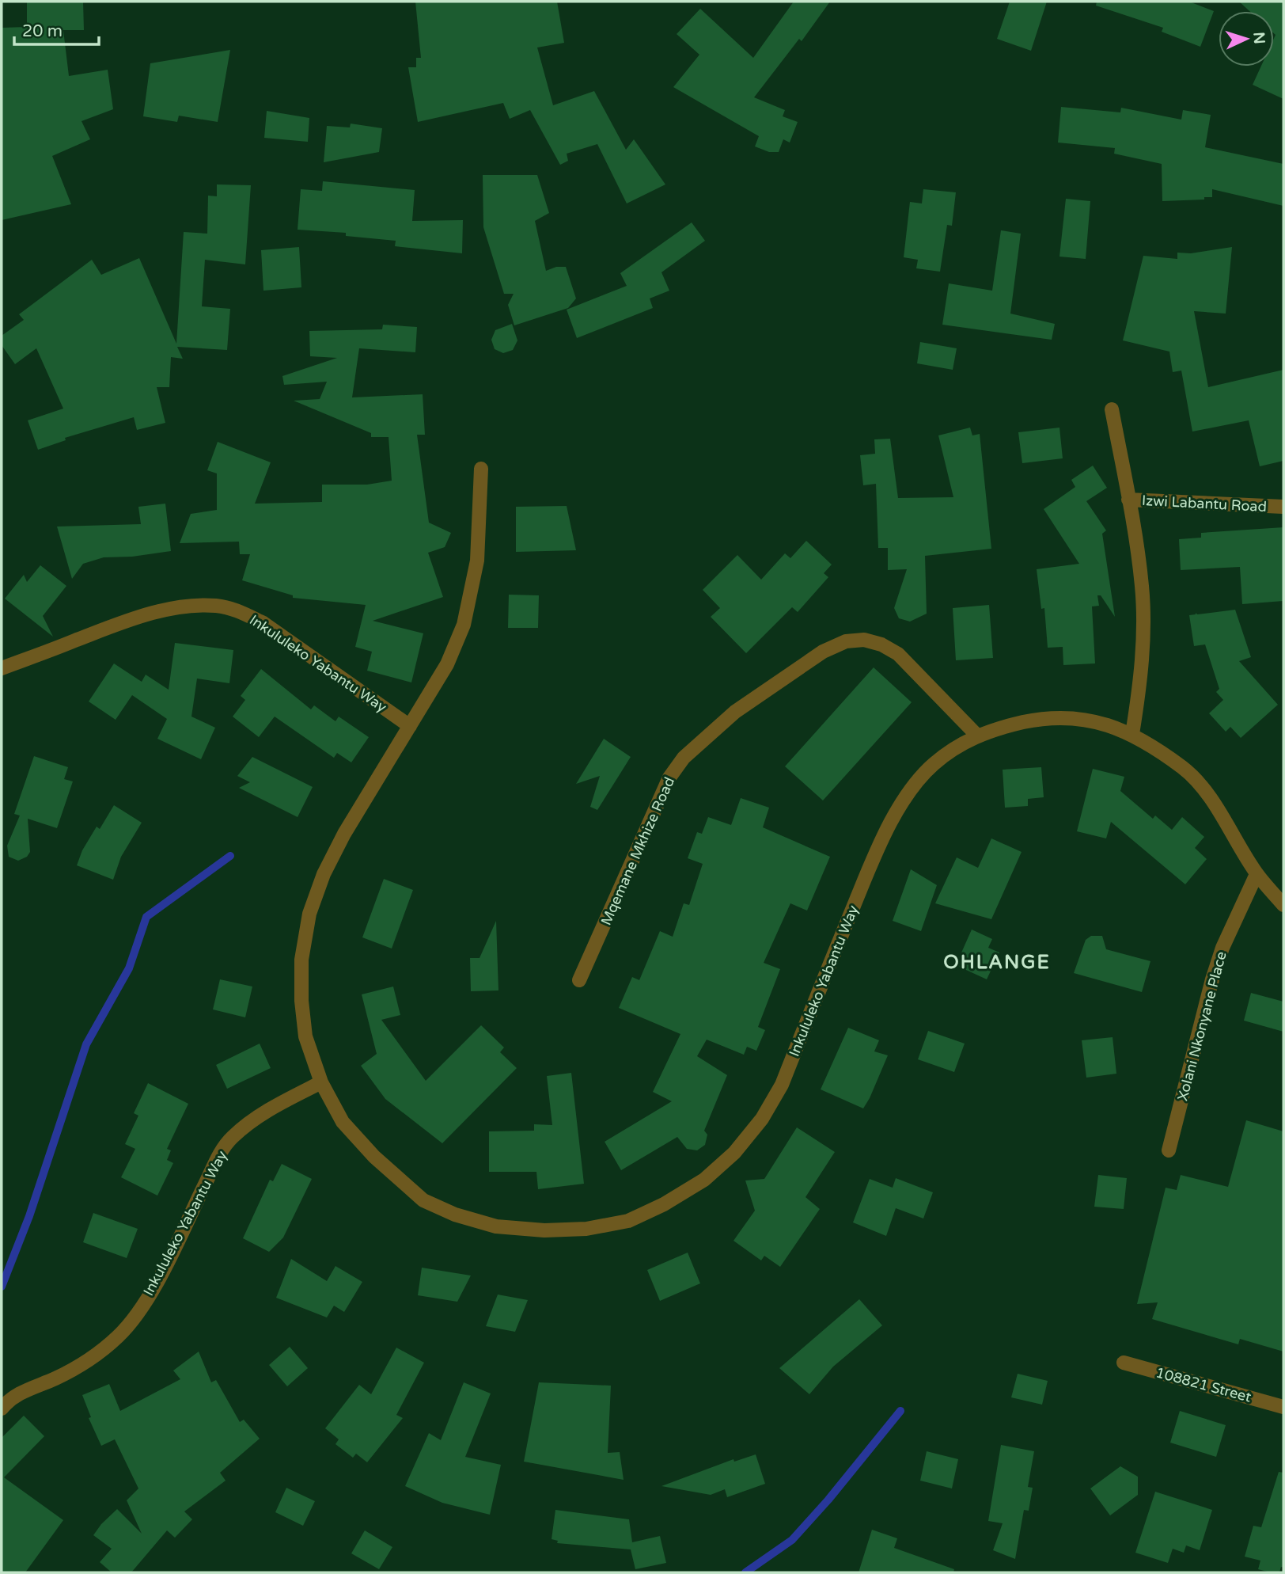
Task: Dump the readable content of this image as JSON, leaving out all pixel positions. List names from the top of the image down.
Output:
{
  "streets": {
    "street": [
      "Izwi Labantu Road",
      "Inkululeko Yabantu Way",
      "Mqemane Mkhize Road",
      "Xolani Nkonyane Place",
      "108821 Street"
    ]
  },
  "crossings": [
    ["Izwi Labantu Road", "Inkululeko Yabantu Way"],
    ["Inkululeko Yabantu Way", "Mqemane Mkhize Road"],
    ["Inkululeko Yabantu Way", "Xolani Nkonyane Place"]
  ],
  "districts": ["OHLANGE"],
  "scale_bar": "20 m",
  "north": "right"
}
